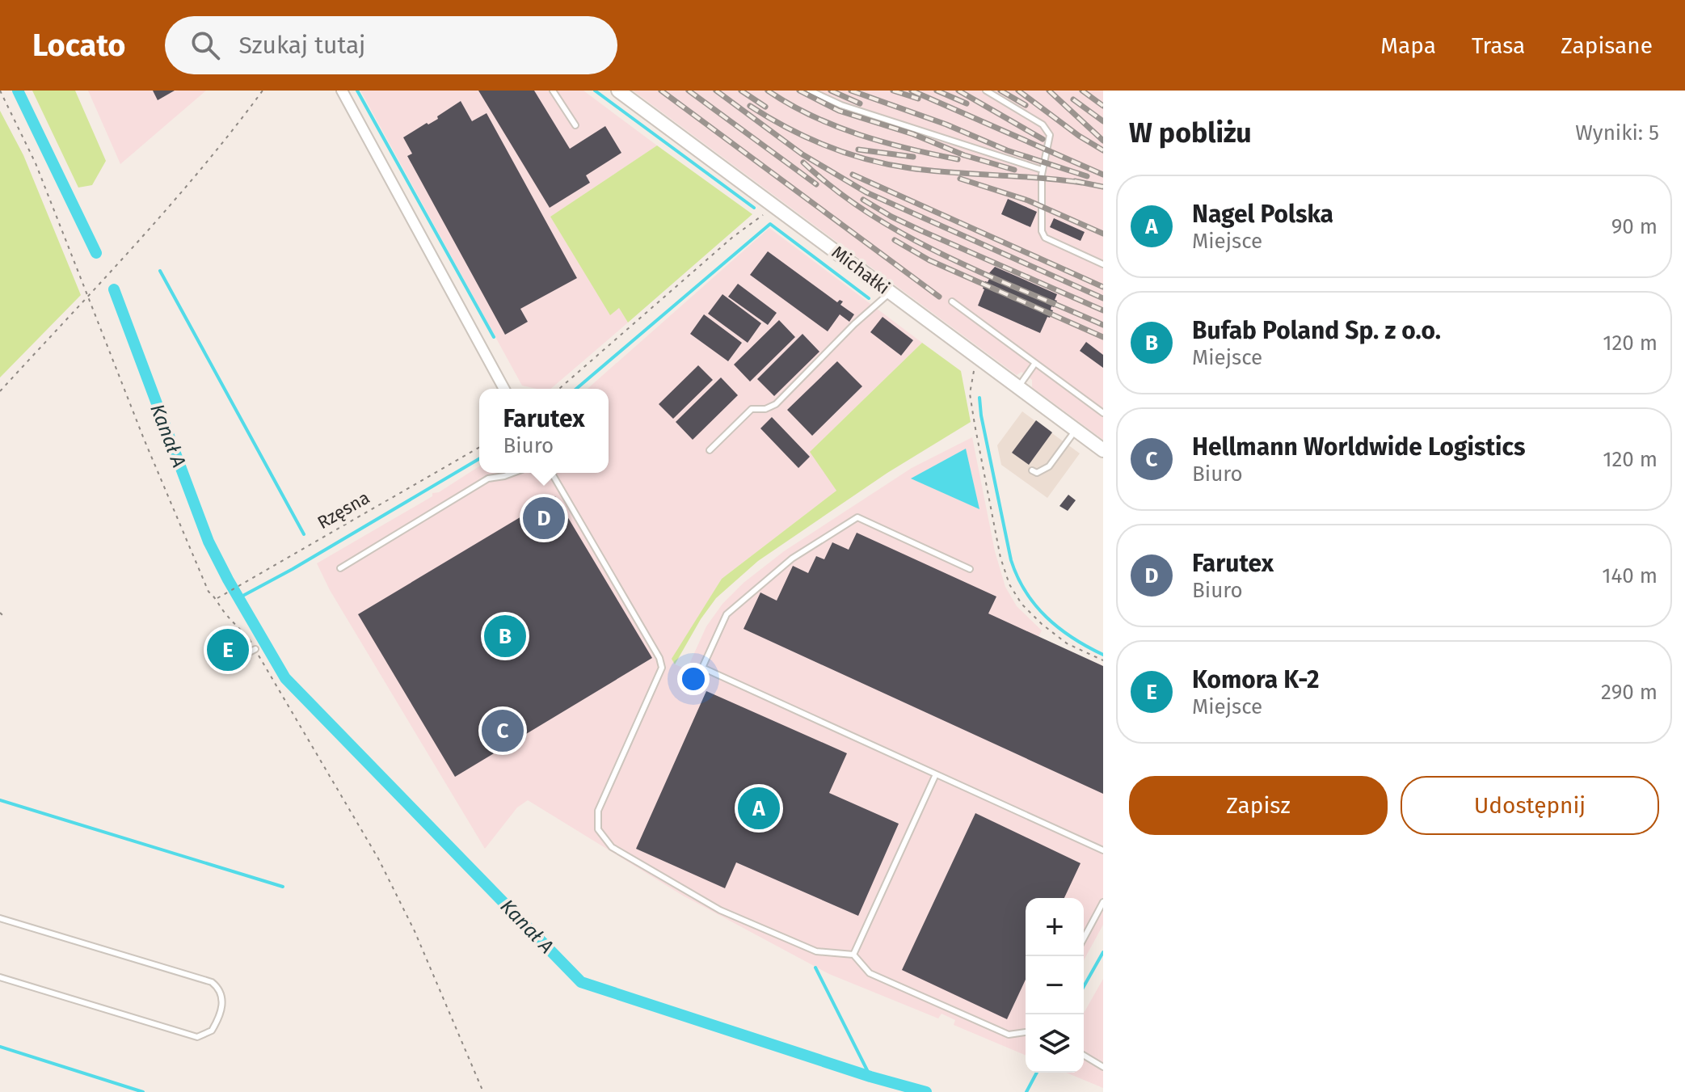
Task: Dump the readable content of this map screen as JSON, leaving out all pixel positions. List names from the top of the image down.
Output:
{
  "streets": {
    "street": ["Michałki"],
    "path": ["Rzęsna"]
  },
  "water": ["Kanał A"],
  "page": {
    "header": "Locato",
    "search": "Szukaj tutaj",
    "nav": ["Mapa", "Trasa", "Zapisane"],
    "heading": ["W pobliżu", "Wyniki: 5"],
    "list": [
      {
        "mark": "A",
        "name": "Nagel Polska",
        "note": "Miejsce",
        "value": "90 m"
      },
      {
        "mark": "B",
        "name": "Bufab Poland Sp. z o.o.",
        "note": "Miejsce",
        "value": "120 m"
      },
      {
        "mark": "C",
        "name": "Hellmann Worldwide Logistics",
        "note": "Biuro",
        "value": "120 m"
      },
      {
        "mark": "D",
        "name": "Farutex",
        "note": "Biuro",
        "value": "140 m"
      },
      {
        "mark": "E",
        "name": "Komora K-2",
        "note": "Miejsce",
        "value": "290 m"
      }
    ],
    "popup": ["Farutex", "Biuro"],
    "pins": [
      "D",
      "B",
      "E",
      "C",
      "A"
    ],
    "buttons": ["Zapisz", "Udostępnij"],
    "map_buttons": ["+", "−"]
  }
}
